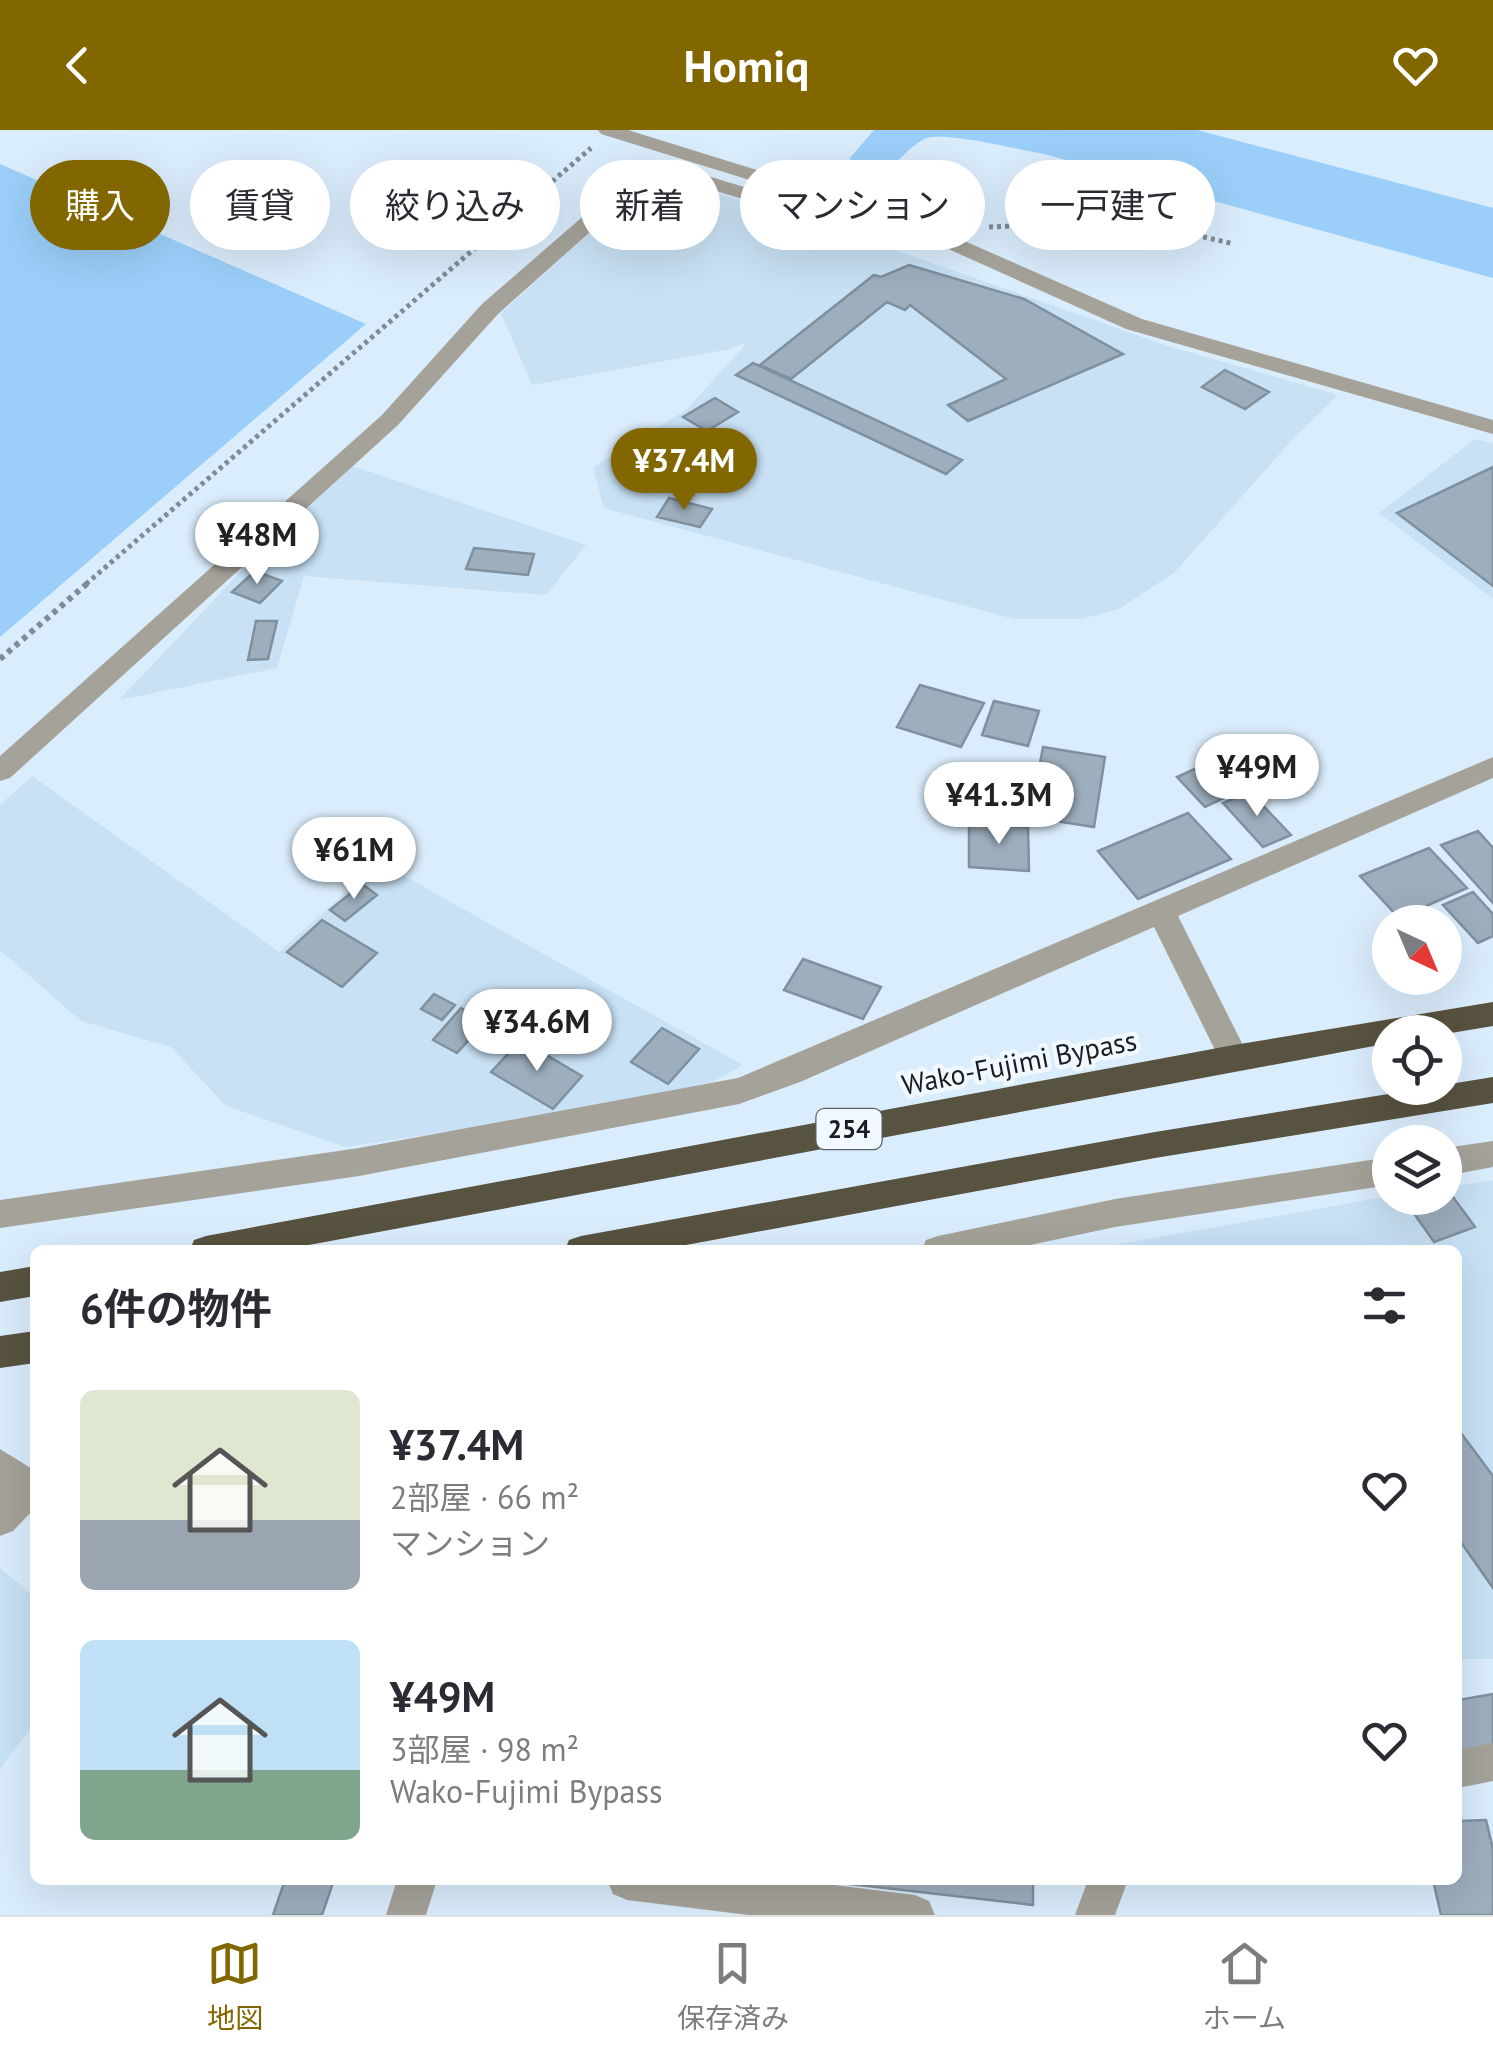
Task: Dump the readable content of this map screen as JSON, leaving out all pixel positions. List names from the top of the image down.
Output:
{
  "streets": {
    "highway": ["Wako-Fujimi Bypass", "254"]
  },
  "north": "bottom right",
  "page": {
    "header": "Homiq",
    "chip": [
      "購入",
      "賃貸",
      "絞り込み",
      "新着",
      "マンション",
      "一戸建て"
    ],
    "price": [
      "¥37.4M",
      "¥48M",
      "¥49M",
      "¥41.3M",
      "¥61M",
      "¥34.6M"
    ],
    "heading": "6件の物件",
    "list": [
      {
        "name": "¥37.4M",
        "note": "2部屋 · 66 m² · マンション"
      },
      {
        "name": "¥49M",
        "note": "3部屋 · 98 m² · Wako-Fujimi Bypass"
      }
    ],
    "tabs": ["地図", "保存済み", "ホーム"]
  }
}
